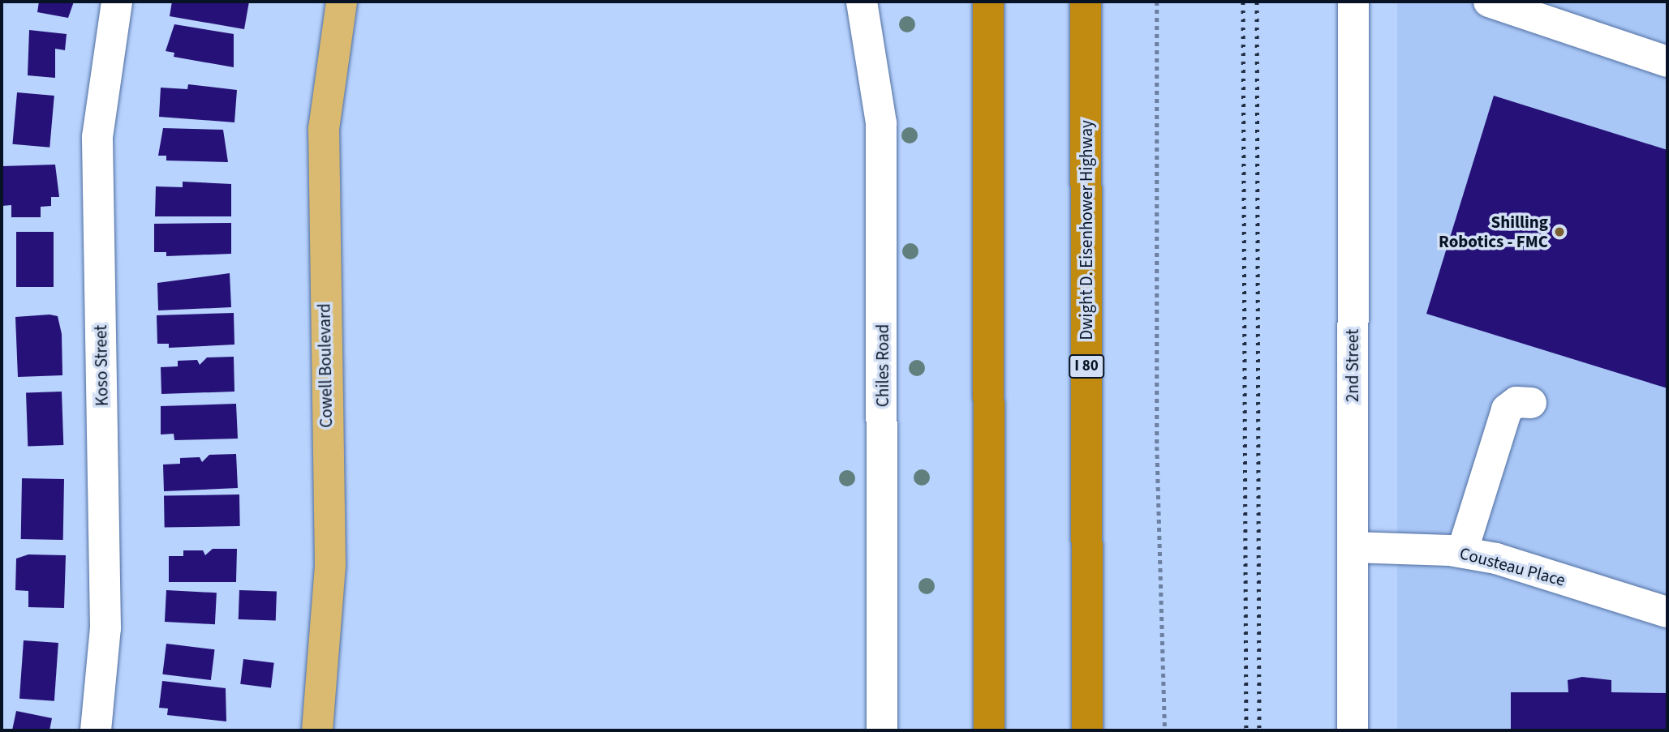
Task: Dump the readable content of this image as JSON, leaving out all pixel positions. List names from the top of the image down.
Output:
{
  "streets": {
    "highway": ["Dwight D. Eisenhower Highway", "I 80"],
    "main road": ["Cowell Boulevard"],
    "street": [
      "Koso Street",
      "Chiles Road",
      "2nd Street",
      "Cousteau Place"
    ]
  },
  "crossings": [
    ["2nd Street", "Cousteau Place"]
  ],
  "places": ["Shilling Robotics - FMC"]
}
